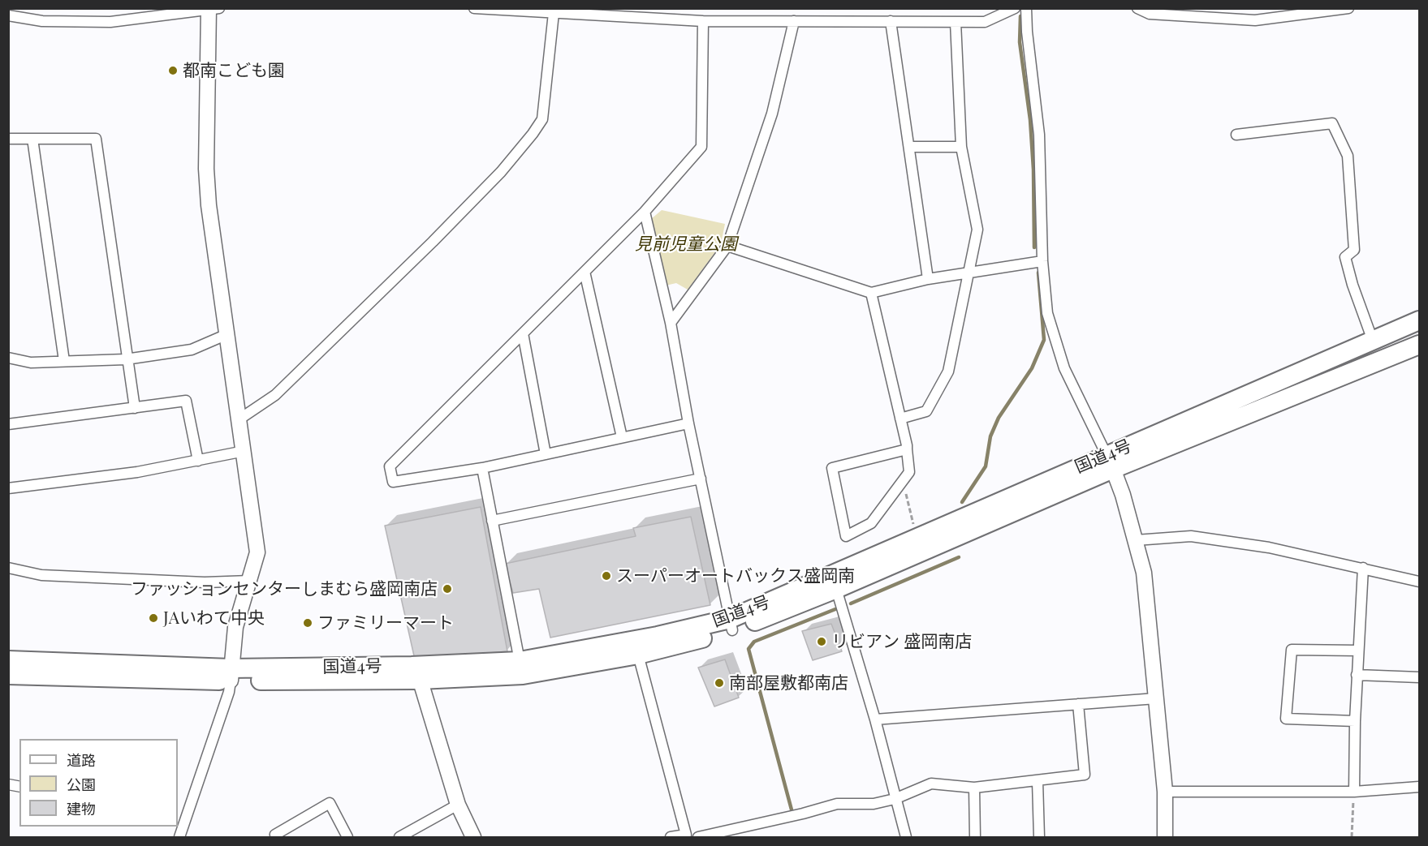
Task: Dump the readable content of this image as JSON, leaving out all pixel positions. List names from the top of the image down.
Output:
{
  "streets": {
    "highway": ["国道4号"]
  },
  "parks": ["見前児童公園"],
  "places": [
    "都南こども園",
    "スーパーオートバックス盛岡南",
    "ファッションセンターしまむら盛岡南店",
    "JAいわて中央",
    "ファミリーマート",
    "リビアン 盛岡南店",
    "南部屋敷都南店"
  ],
  "legend": ["道路", "公園", "建物"]
}
